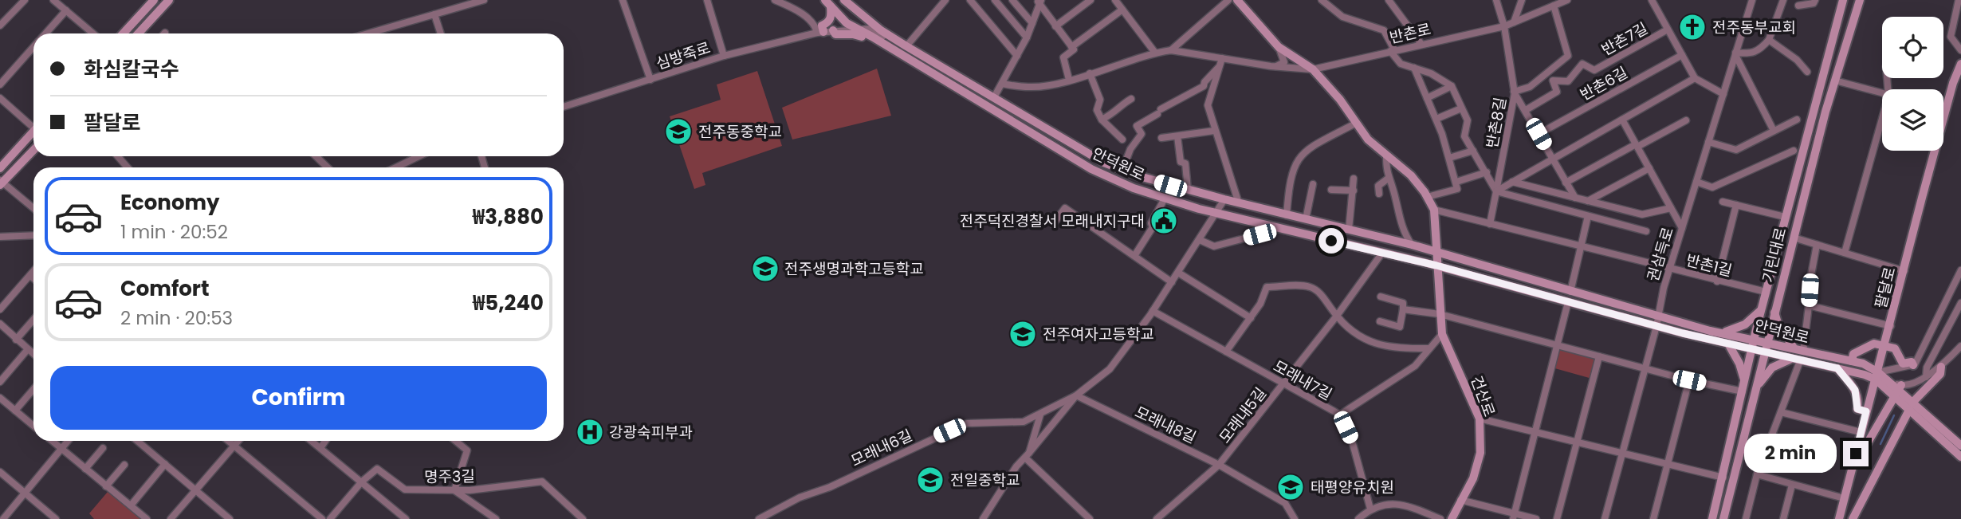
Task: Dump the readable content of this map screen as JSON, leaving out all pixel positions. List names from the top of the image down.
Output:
{
  "streets": {
    "street": [
      "반촌로",
      "반촌7길",
      "심방죽로",
      "반촌6길",
      "반촌8길",
      "안덕원로",
      "권삼득로",
      "기린대로",
      "반촌1길",
      "팔달로",
      "모래내7길",
      "건산로",
      "모래내5길",
      "모래내8길",
      "모래내6길",
      "명주3길"
    ]
  },
  "crossings": [
    ["반촌로", "반촌8길"],
    ["반촌로", "안덕원로"],
    ["반촌로", "건산로"],
    ["심방죽로", "안덕원로"],
    ["반촌8길", "반촌1길"],
    ["안덕원로", "권삼득로"],
    ["안덕원로", "기린대로"],
    ["안덕원로", "팔달로"],
    ["안덕원로", "건산로"],
    ["안덕원로", "모래내5길"],
    ["안덕원로", "모래내6길"],
    ["권삼득로", "반촌1길"],
    ["기린대로", "반촌1길"],
    ["반촌1길", "건산로"],
    ["모래내7길", "모래내5길"],
    ["모래내7길", "모래내6길"],
    ["건산로", "모래내5길"],
    ["모래내5길", "모래내8길"],
    ["모래내8길", "모래내6길"]
  ],
  "places": {
    "church": ["전주동부교회"],
    "school or university": [
      "전주동중학교",
      "전주생명과학고등학교",
      "전주여자고등학교",
      "전일중학교",
      "태평양유치원"
    ],
    "public building": ["전주덕진경찰서 모래내지구대"],
    "hospital": ["강광숙피부과"]
  },
  "page": {
    "banner": ["화심칼국수", "팔달로"],
    "list": [
      {
        "name": "Economy",
        "note": "1 min · 20:52",
        "value": "₩3,880"
      },
      {
        "name": "Comfort",
        "note": "2 min · 20:53",
        "value": "₩5,240"
      }
    ],
    "buttons": "Confirm",
    "bubble": "2 min"
  }
}
